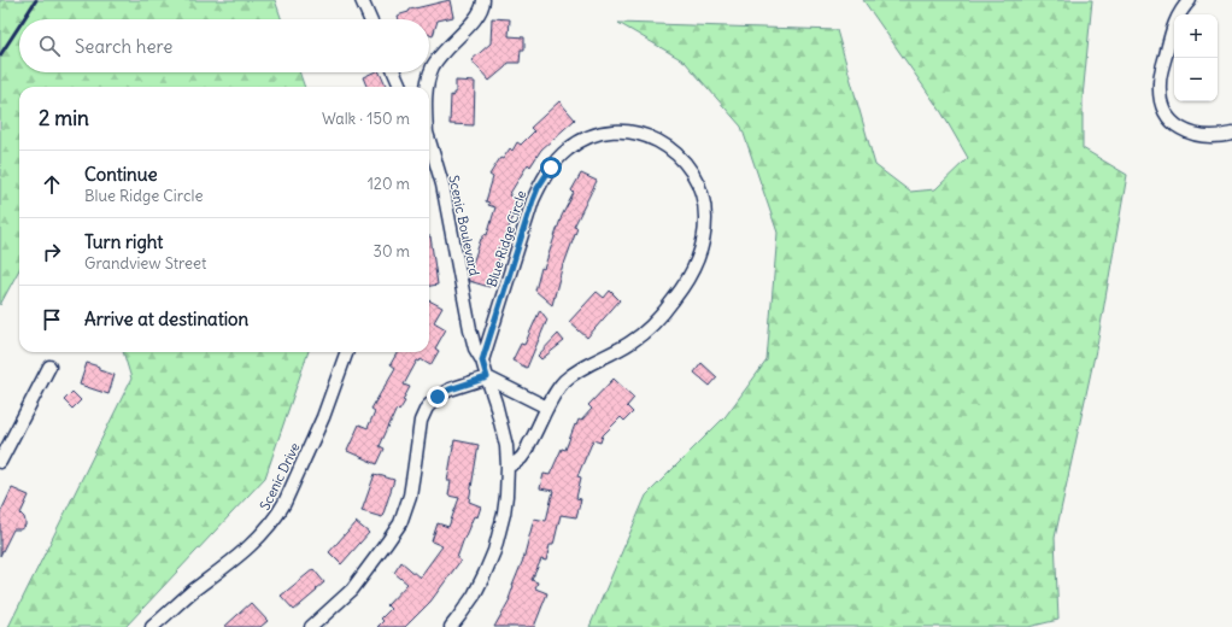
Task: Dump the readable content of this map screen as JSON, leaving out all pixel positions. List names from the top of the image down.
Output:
{
  "streets": {
    "street": ["Scenic Boulevard", "Blue Ridge Circle", "Scenic Drive"]
  },
  "crossings": [
    ["Scenic Boulevard", "Blue Ridge Circle"]
  ],
  "page": {
    "map_buttons": ["+", "−"],
    "search": "Search here",
    "heading": ["2 min", "Walk · 150 m"],
    "list": [
      ["Continue", "Blue Ridge Circle", "120 m"],
      ["Turn right", "Grandview Street", "30 m"],
      "Arrive at destination"
    ]
  }
}
